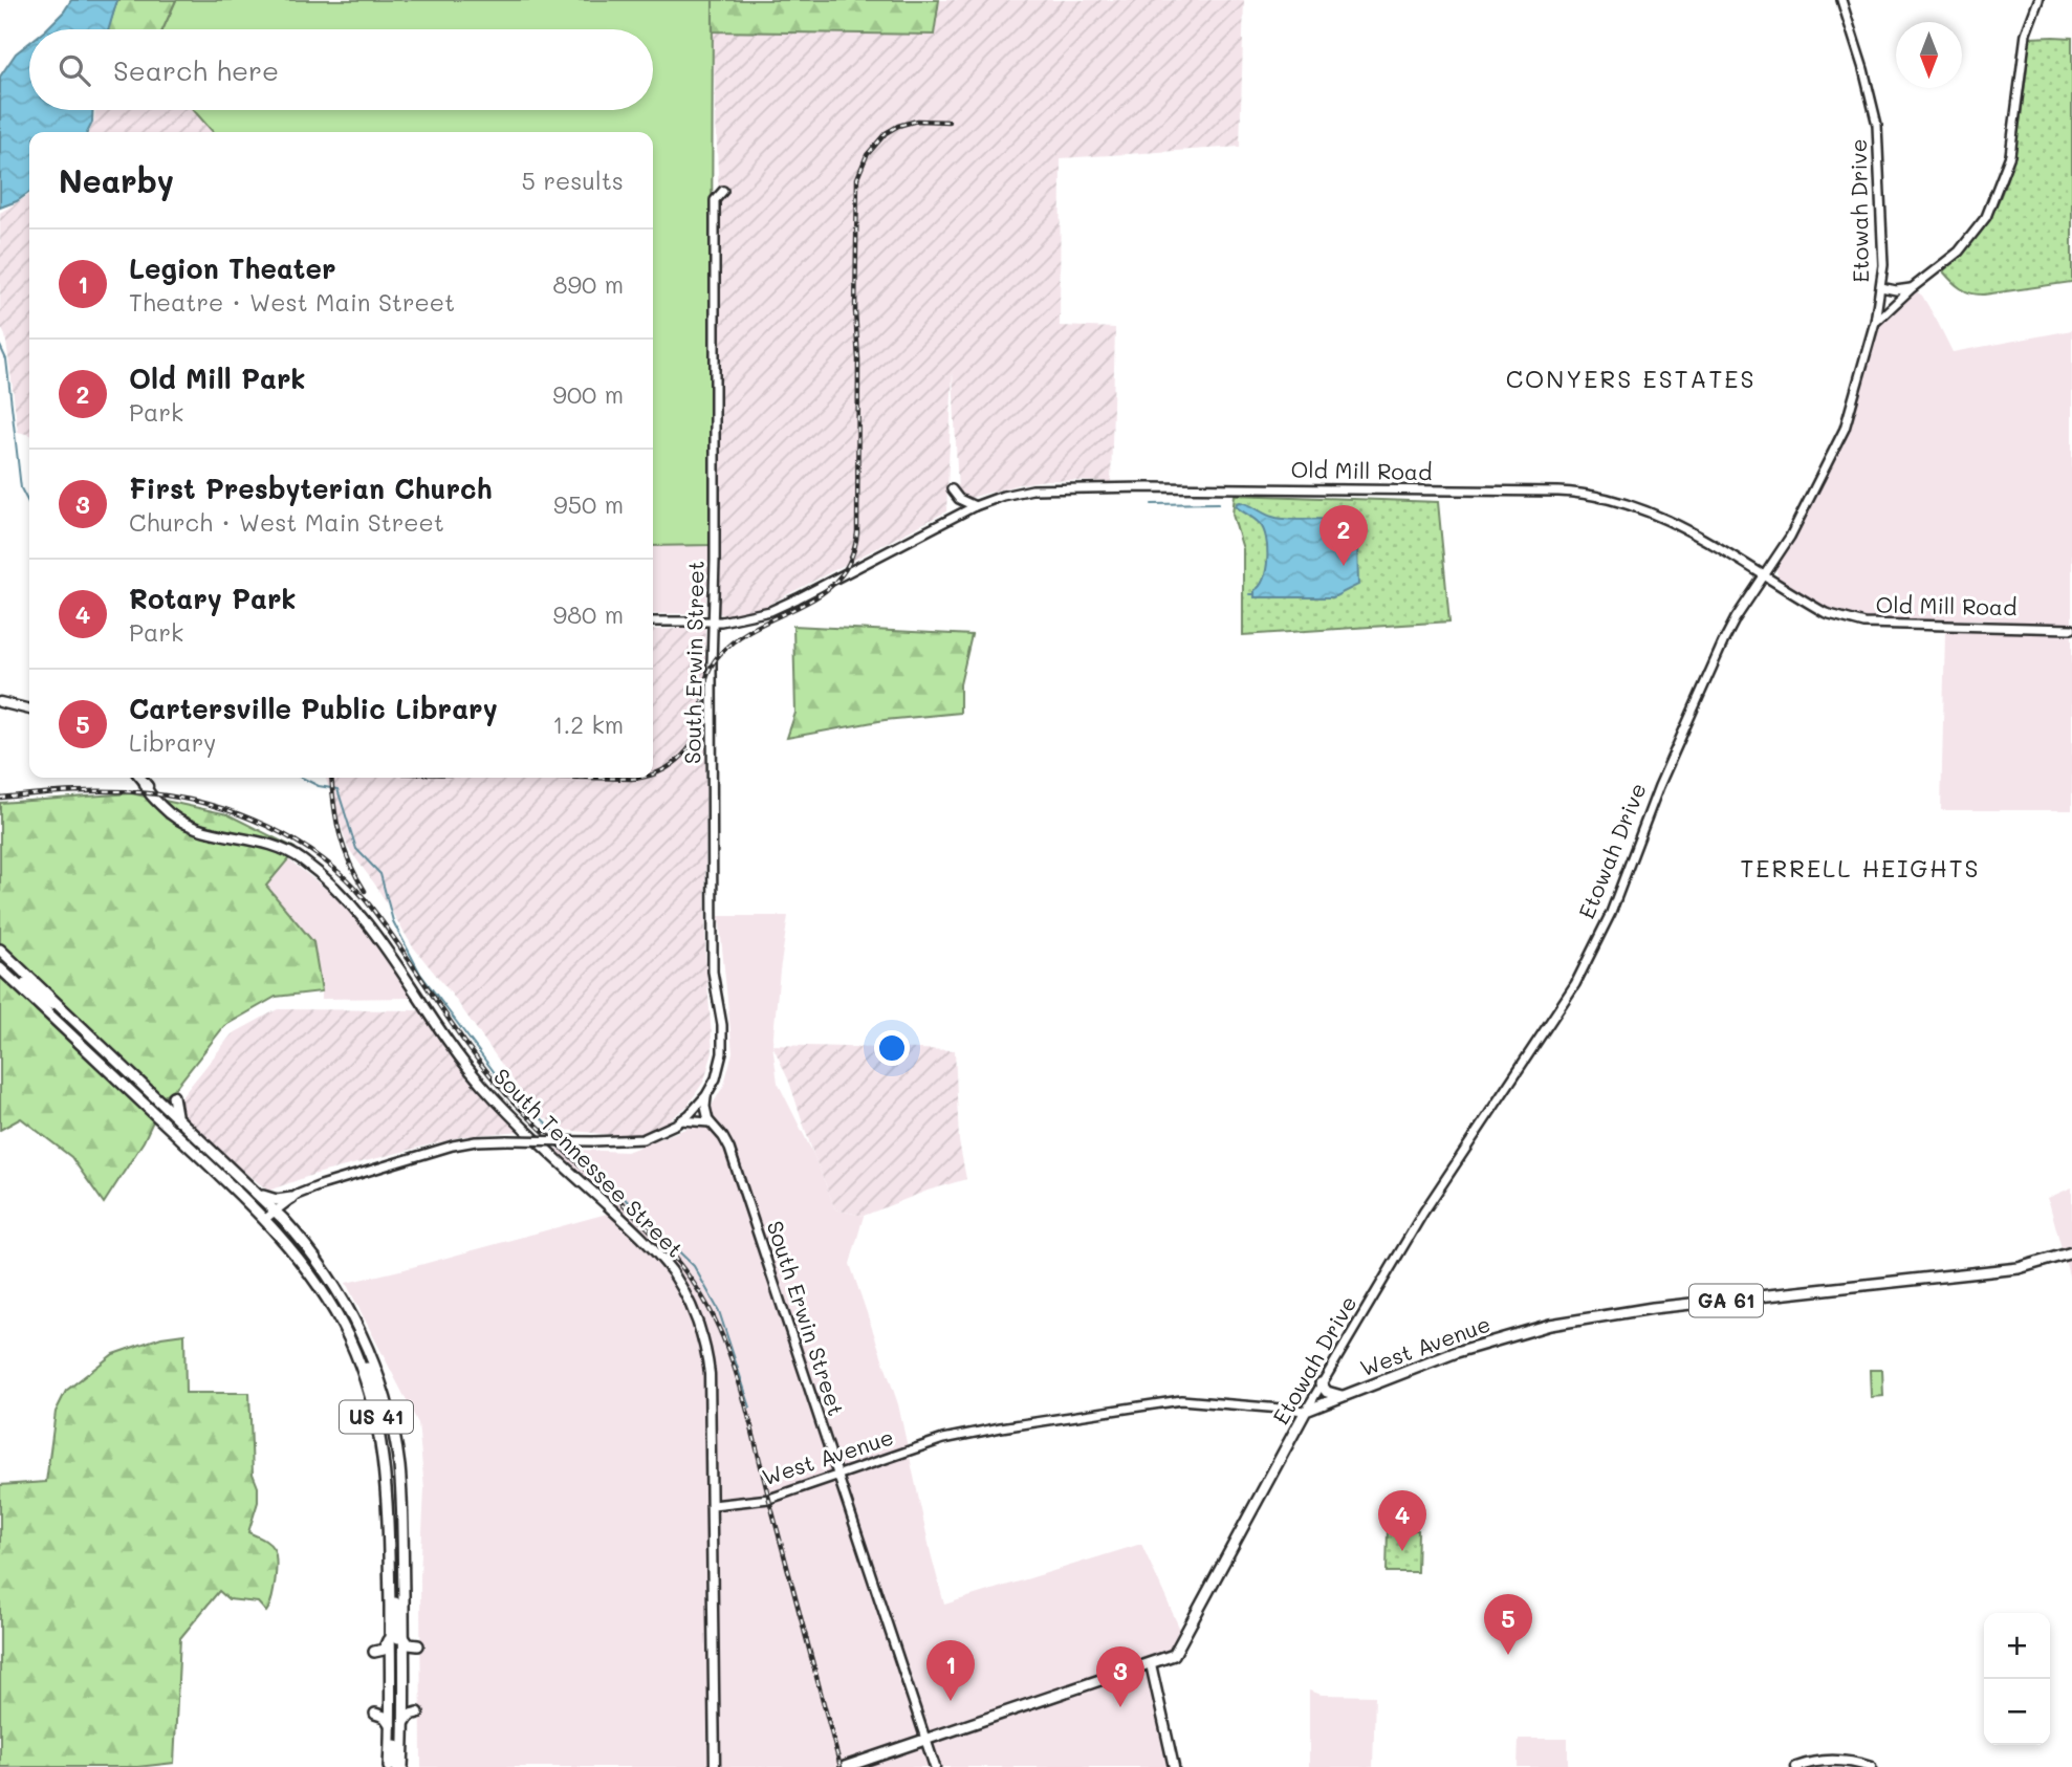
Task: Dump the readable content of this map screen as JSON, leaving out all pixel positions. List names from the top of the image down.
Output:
{
  "streets": {
    "main road": [
      "Etowah Drive",
      "South Tennessee Street",
      "GA 61",
      "West Avenue",
      "US 41"
    ],
    "street": ["Old Mill Road", "South Erwin Street"]
  },
  "crossings": [
    ["Etowah Drive", "Old Mill Road"],
    ["Etowah Drive", "West Avenue"],
    ["Old Mill Road", "South Erwin Street"],
    ["South Erwin Street", "West Avenue"],
    ["South Tennessee Street", "West Avenue"]
  ],
  "districts": ["CONYERS ESTATES", "TERRELL HEIGHTS"],
  "north": "bottom",
  "page": {
    "search": "Search here",
    "heading": ["Nearby", "5 results"],
    "list": [
      {
        "mark": "1",
        "name": "Legion Theater",
        "note": "Theatre · West Main Street",
        "value": "890 m"
      },
      {
        "mark": "2",
        "name": "Old Mill Park",
        "note": "Park",
        "value": "900 m"
      },
      {
        "mark": "3",
        "name": "First Presbyterian Church",
        "note": "Church · West Main Street",
        "value": "950 m"
      },
      {
        "mark": "4",
        "name": "Rotary Park",
        "note": "Park",
        "value": "980 m"
      },
      {
        "mark": "5",
        "name": "Cartersville Public Library",
        "note": "Library",
        "value": "1.2 km"
      }
    ],
    "pins": [
      "2",
      "4",
      "5",
      "1",
      "3"
    ],
    "map_buttons": ["+", "−"]
  }
}
